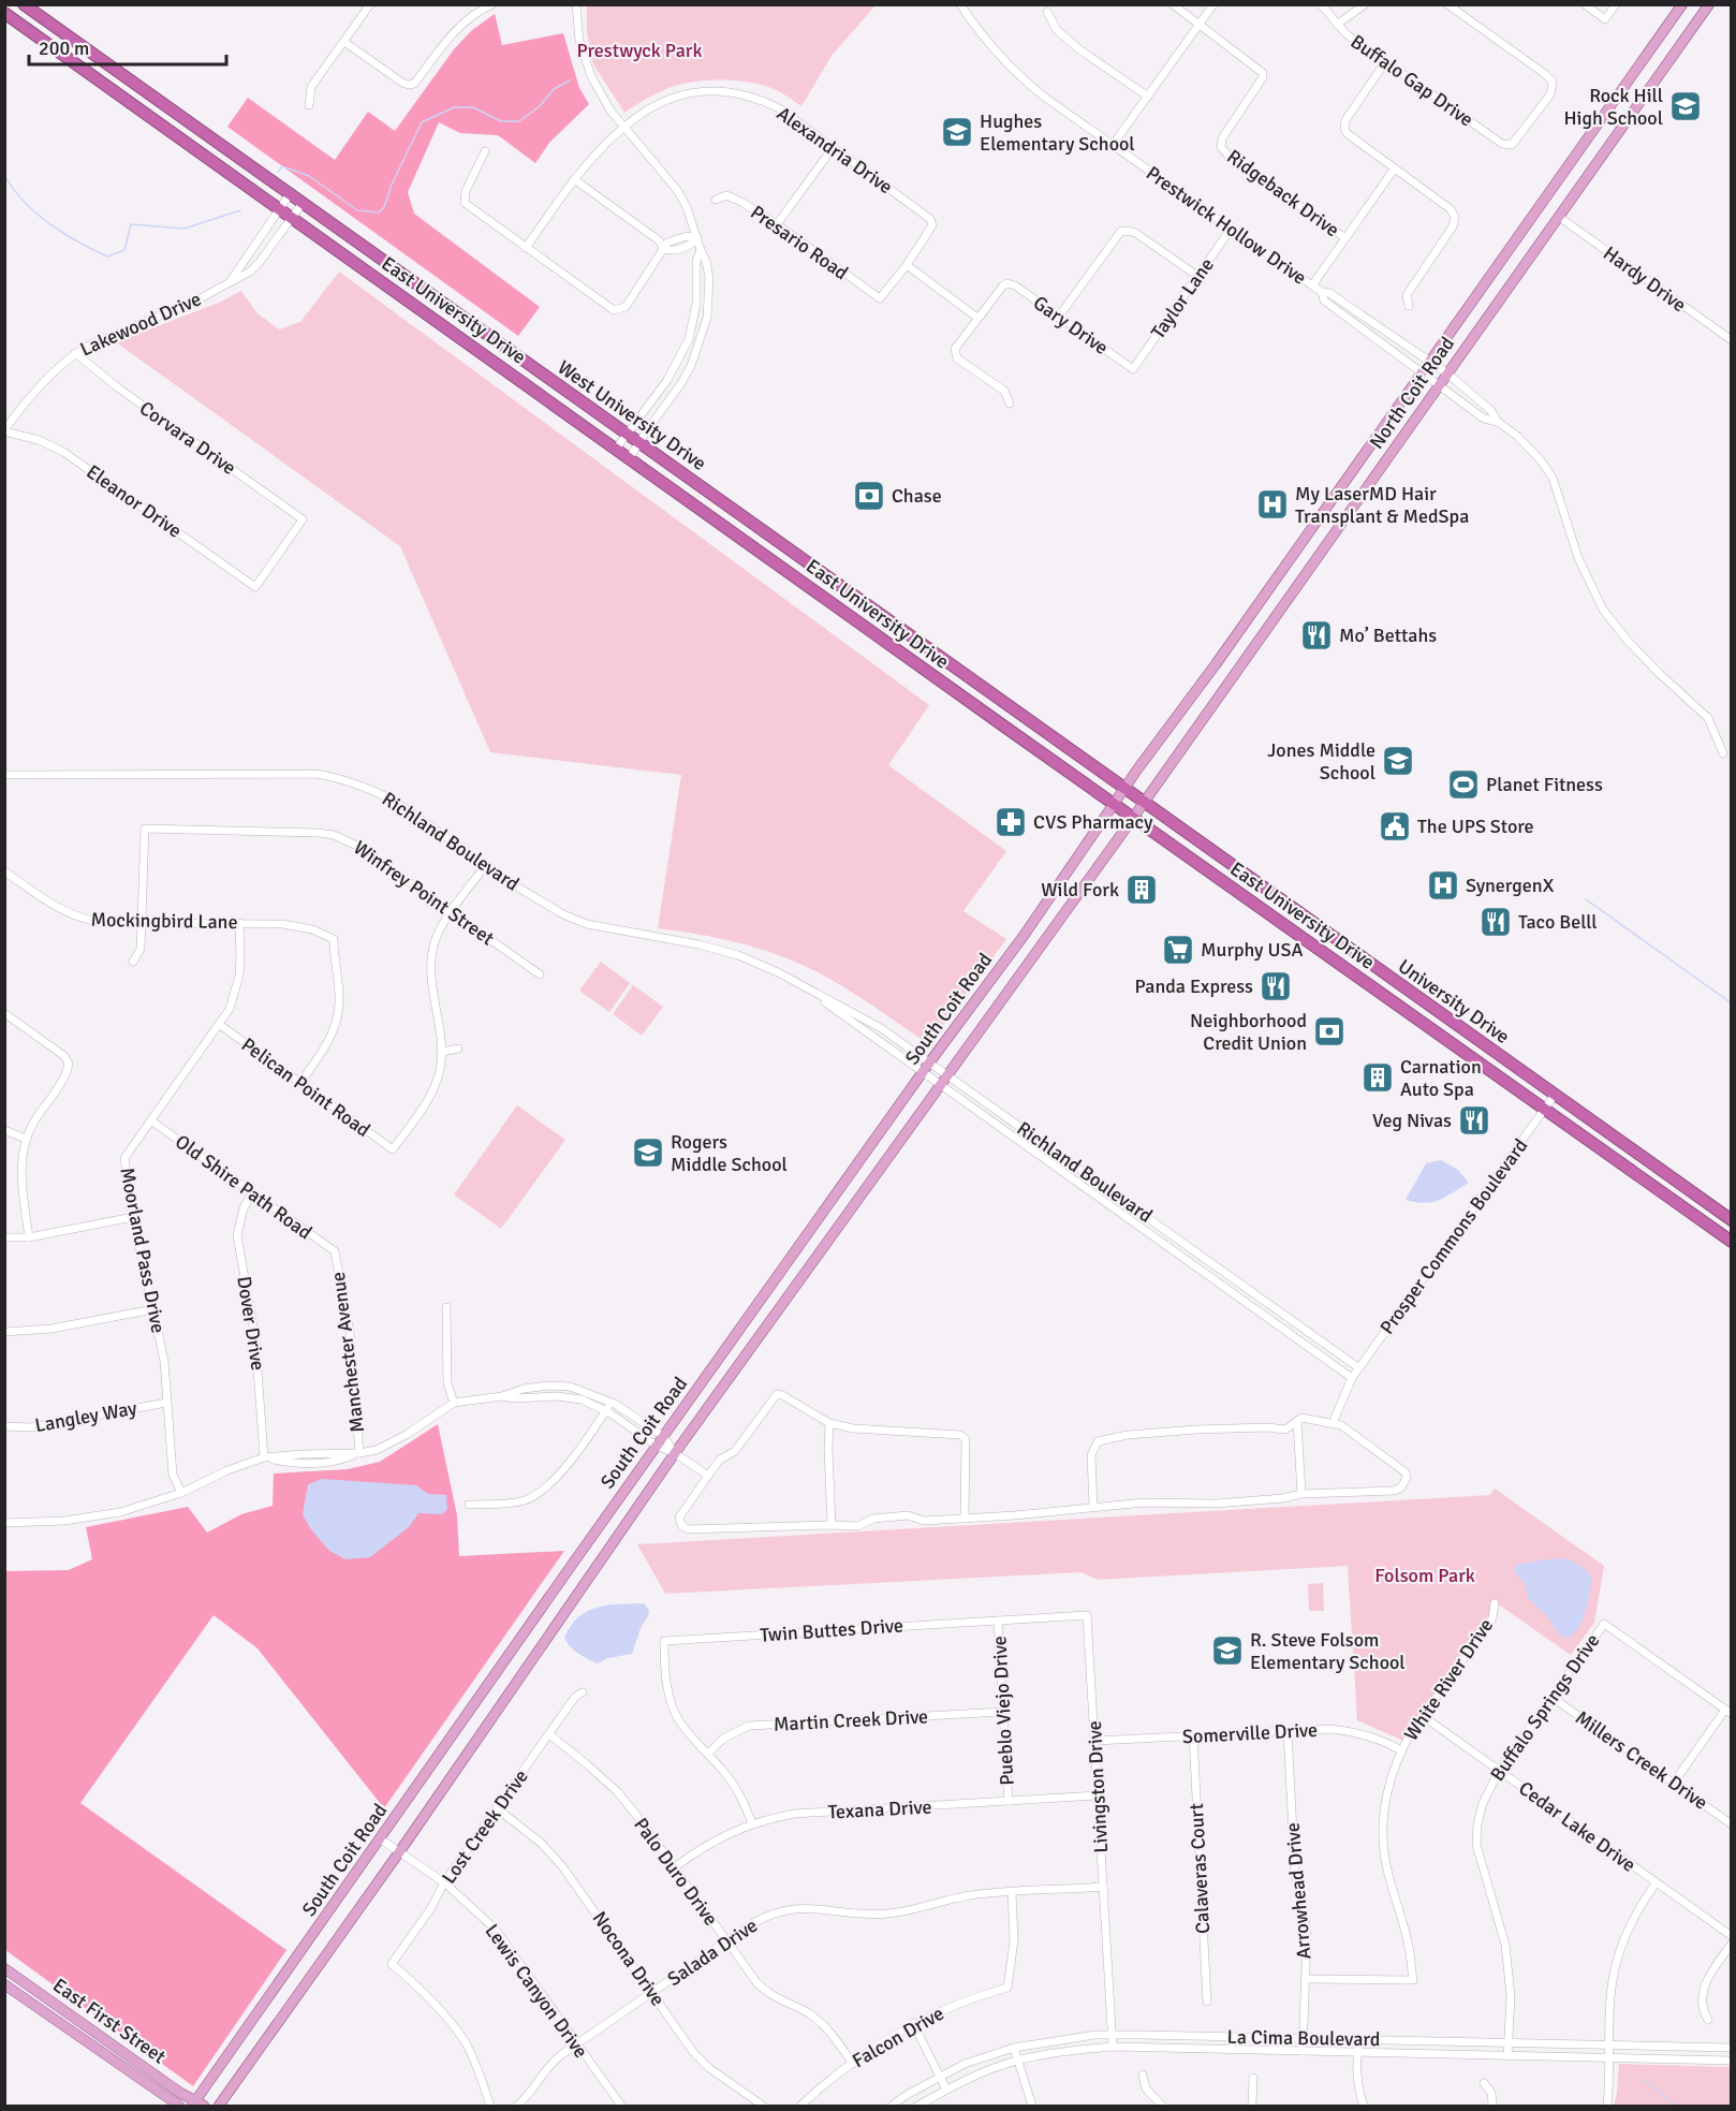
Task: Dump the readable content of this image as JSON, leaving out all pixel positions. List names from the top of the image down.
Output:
{
  "streets": {
    "highway": ["East University Drive", "West University Drive", "University Drive"],
    "main road": ["North Coit Road", "South Coit Road", "East First Street"],
    "street": [
      "Buffalo Gap Drive",
      "Alexandria Drive",
      "Ridgeback Drive",
      "Prestwick Hollow Drive",
      "Presario Road",
      "Hardy Drive",
      "Taylor Lane",
      "Lakewood Drive",
      "Gary Drive",
      "Corvara Drive",
      "Eleanor Drive",
      "Richland Boulevard",
      "Winfrey Point Street",
      "Mockingbird Lane",
      "Pelican Point Road",
      "Old Shire Path Road",
      "Prosper Commons Boulevard",
      "Moorland Pass Drive",
      "Dover Drive",
      "Manchester Avenue",
      "Langley Way",
      "Twin Buttes Drive",
      "White River Drive",
      "Buffalo Springs Drive",
      "Pueblo Viejo Drive",
      "Martin Creek Drive",
      "Somerville Drive",
      "Millers Creek Drive",
      "Livingston Drive",
      "Texana Drive",
      "Lost Creek Drive",
      "Cedar Lake Drive",
      "Calaveras Court",
      "Palo Duro Drive",
      "Arrowhead Drive",
      "Salada Drive",
      "Nocona Drive",
      "Lewis Canyon Drive",
      "Falcon Drive",
      "La Cima Boulevard"
    ]
  },
  "crossings": [
    ["Alexandria Drive", "Presario Road"],
    ["Prestwick Hollow Drive", "Taylor Lane"],
    ["Prestwick Hollow Drive", "North Coit Road"],
    ["Hardy Drive", "North Coit Road"],
    ["Taylor Lane", "Gary Drive"],
    ["East University Drive", "Lakewood Drive"],
    ["East University Drive", "South Coit Road"],
    ["East University Drive", "Prosper Commons Boulevard"],
    ["Lakewood Drive", "West University Drive"],
    ["Lakewood Drive", "Corvara Drive"],
    ["Lakewood Drive", "Eleanor Drive"],
    ["North Coit Road", "West University Drive"],
    ["North Coit Road", "University Drive"],
    ["North Coit Road", "South Coit Road"],
    ["West University Drive", "University Drive"],
    ["West University Drive", "South Coit Road"],
    ["Corvara Drive", "Eleanor Drive"],
    ["Richland Boulevard", "South Coit Road"],
    ["Richland Boulevard", "Prosper Commons Boulevard"],
    ["Winfrey Point Street", "Mockingbird Lane"],
    ["Mockingbird Lane", "Pelican Point Road"],
    ["Mockingbird Lane", "Moorland Pass Drive"],
    ["University Drive", "South Coit Road"],
    ["University Drive", "Prosper Commons Boulevard"],
    ["South Coit Road", "Lewis Canyon Drive"],
    ["South Coit Road", "East First Street"],
    ["Pelican Point Road", "Moorland Pass Drive"],
    ["Old Shire Path Road", "Moorland Pass Drive"],
    ["Old Shire Path Road", "Dover Drive"],
    ["Old Shire Path Road", "Manchester Avenue"],
    ["Moorland Pass Drive", "Langley Way"],
    ["Twin Buttes Drive", "Pueblo Viejo Drive"],
    ["Twin Buttes Drive", "Martin Creek Drive"],
    ["Twin Buttes Drive", "Livingston Drive"],
    ["White River Drive", "Somerville Drive"],
    ["White River Drive", "Cedar Lake Drive"],
    ["White River Drive", "Arrowhead Drive"],
    ["Buffalo Springs Drive", "Millers Creek Drive"],
    ["Buffalo Springs Drive", "Cedar Lake Drive"],
    ["Buffalo Springs Drive", "La Cima Boulevard"],
    ["Pueblo Viejo Drive", "Martin Creek Drive"],
    ["Pueblo Viejo Drive", "Livingston Drive"],
    ["Pueblo Viejo Drive", "Texana Drive"],
    ["Somerville Drive", "Livingston Drive"],
    ["Somerville Drive", "Calaveras Court"],
    ["Somerville Drive", "Arrowhead Drive"],
    ["Livingston Drive", "Texana Drive"],
    ["Livingston Drive", "Salada Drive"],
    ["Livingston Drive", "La Cima Boulevard"],
    ["Texana Drive", "Palo Duro Drive"],
    ["Lost Creek Drive", "Palo Duro Drive"],
    ["Lost Creek Drive", "Nocona Drive"],
    ["Lost Creek Drive", "Lewis Canyon Drive"],
    ["Palo Duro Drive", "Salada Drive"],
    ["Palo Duro Drive", "Falcon Drive"],
    ["Arrowhead Drive", "La Cima Boulevard"],
    ["Salada Drive", "Nocona Drive"],
    ["Salada Drive", "Lewis Canyon Drive"],
    ["Salada Drive", "Falcon Drive"]
  ],
  "parks": ["Prestwyck Park", "Folsom Park"],
  "places": {
    "school or university": [
      "Rock Hill High School",
      "Hughes Elementary School",
      "Jones Middle School",
      "Rogers Middle School",
      "R. Steve Folsom Elementary School"
    ],
    "bank": ["Chase", "Neighborhood Credit Union"],
    "hospital": ["My LaserMD Hair Transplant & MedSpa", "SynergenX"],
    "restaurant": [
      "Mo’ Bettahs",
      "Taco Belll",
      "Panda Express",
      "Veg Nivas"
    ],
    "sports": ["Planet Fitness"],
    "pharmacy": ["CVS Pharmacy"],
    "public building": ["The UPS Store"],
    "building": ["Wild Fork", "Carnation Auto Spa"],
    "supermarket": ["Murphy USA"]
  },
  "scale_bar": "200 m"
}
